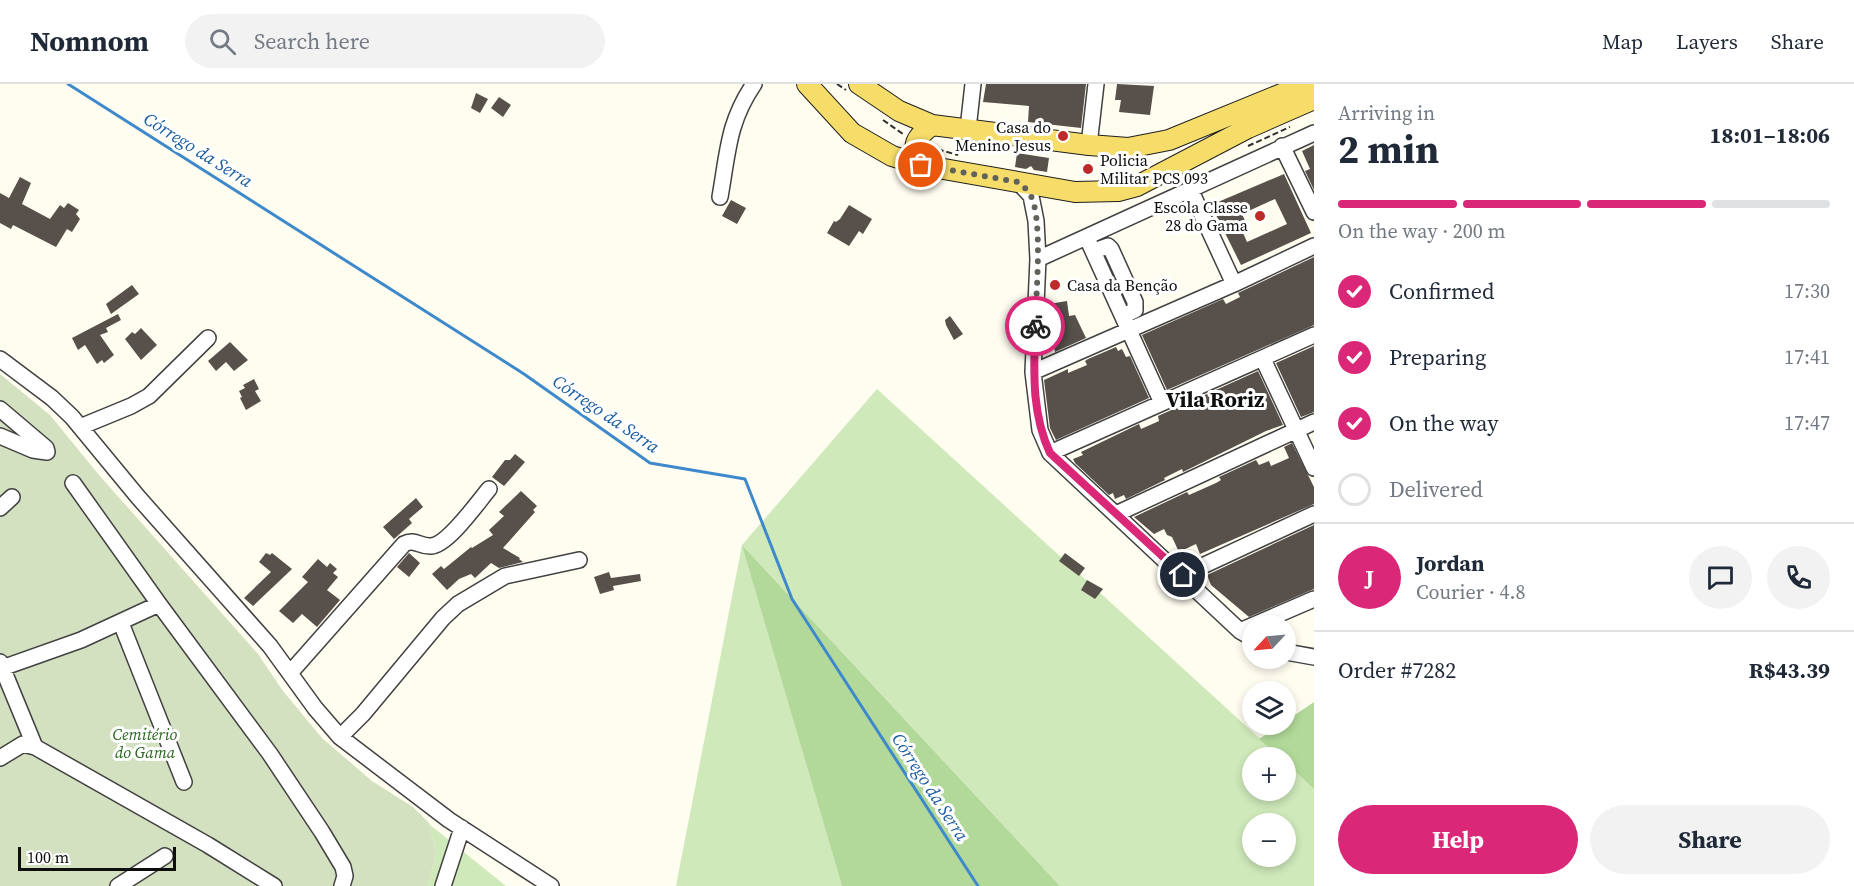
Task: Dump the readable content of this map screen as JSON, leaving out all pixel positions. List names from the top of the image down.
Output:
{
  "districts": ["Vila Roriz"],
  "water": ["Córrego da Serra"],
  "parks": ["Cemitério do Gama"],
  "places": [
    "Casa do Menino Jesus",
    "Policia Militar PCS 093",
    "Escola Classe 28 do Gama",
    "Casa da Benção"
  ],
  "scale_bar": "100 m",
  "north": "bottom left",
  "page": {
    "header": "Nomnom",
    "search": "Search here",
    "nav": ["Map", "Layers", "Share"],
    "heading": ["2 min", "Arriving in", "18:01–18:06"],
    "panel": [
      "Jordan",
      "Courier · 4.8",
      "Order #7282",
      "R$43.39"
    ],
    "bar": "On the way · 200 m",
    "list": [
      ["Confirmed", "17:30"],
      ["Preparing", "17:41"],
      ["On the way", "17:47"],
      "Delivered"
    ],
    "round": "J",
    "map_buttons": ["+", "−"],
    "buttons": ["Help", "Share"],
    "scale": "100 m"
  }
}
